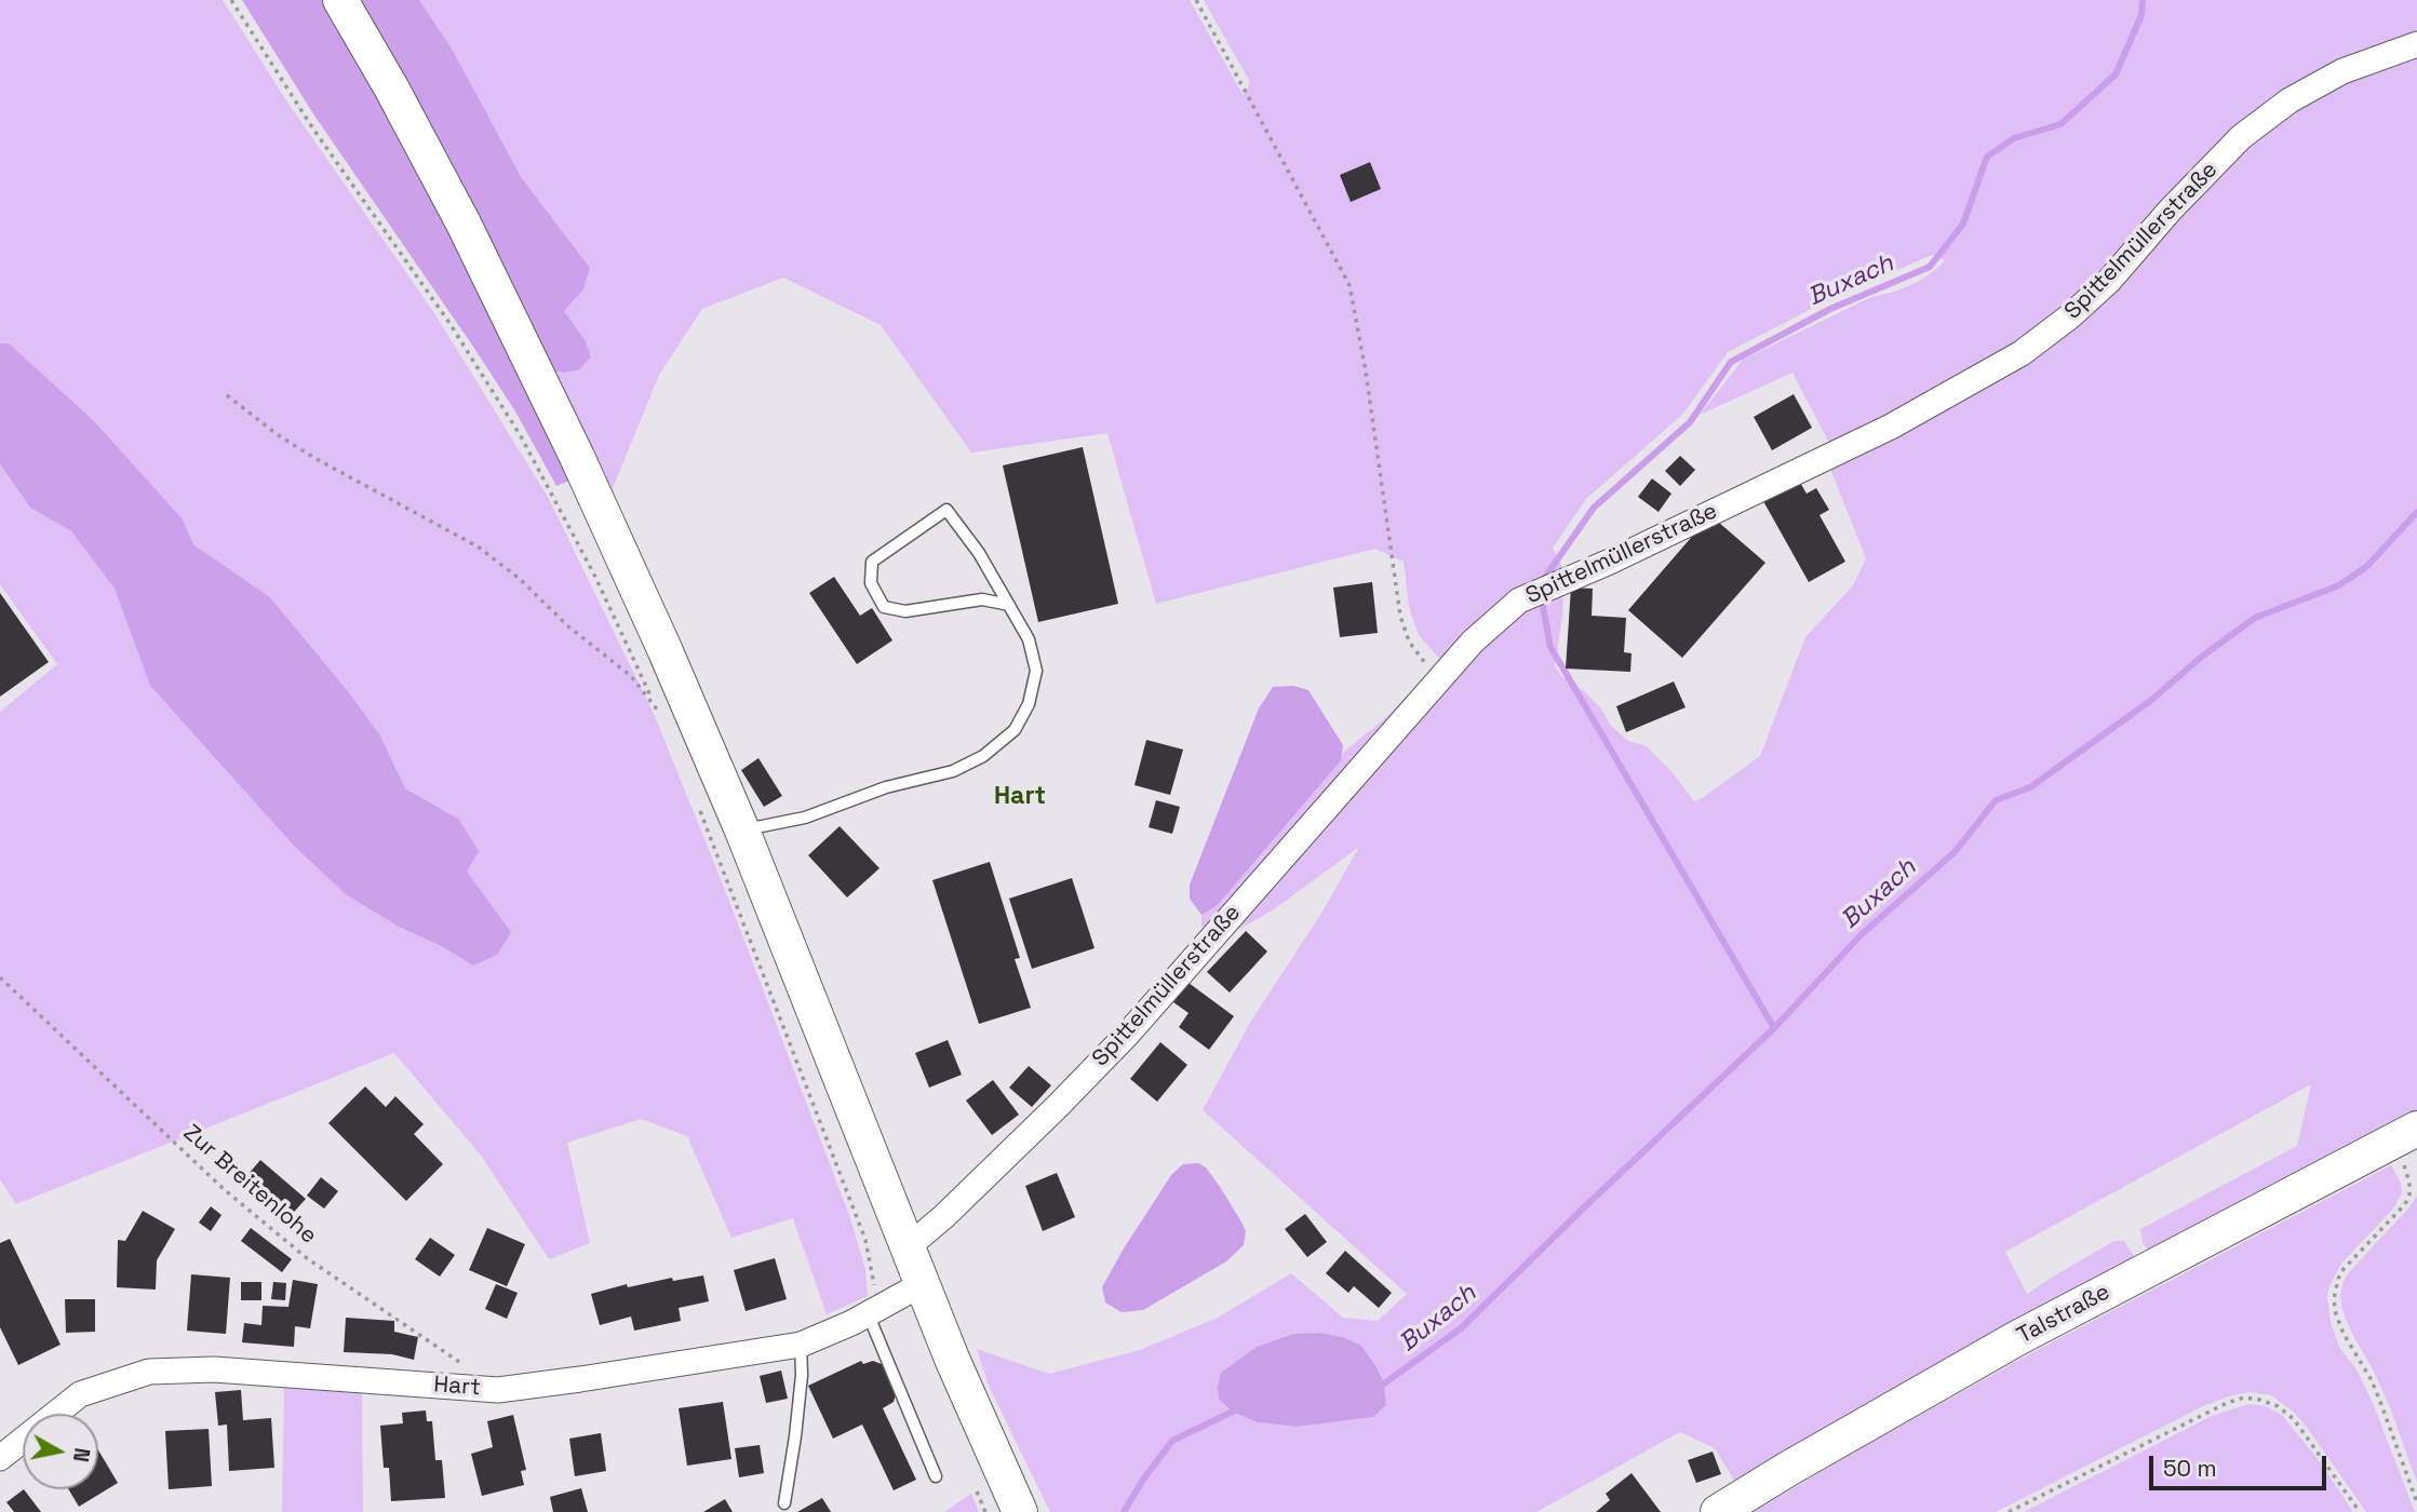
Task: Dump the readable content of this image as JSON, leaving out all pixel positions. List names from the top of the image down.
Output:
{
  "streets": {
    "main road": ["Talstraße"],
    "street": ["Spittelmüllerstraße", "Hart"],
    "path": ["Zur Breitenlohe"]
  },
  "districts": ["Hart"],
  "water": ["Buxach"],
  "scale_bar": "50 m",
  "north": "right"
}
